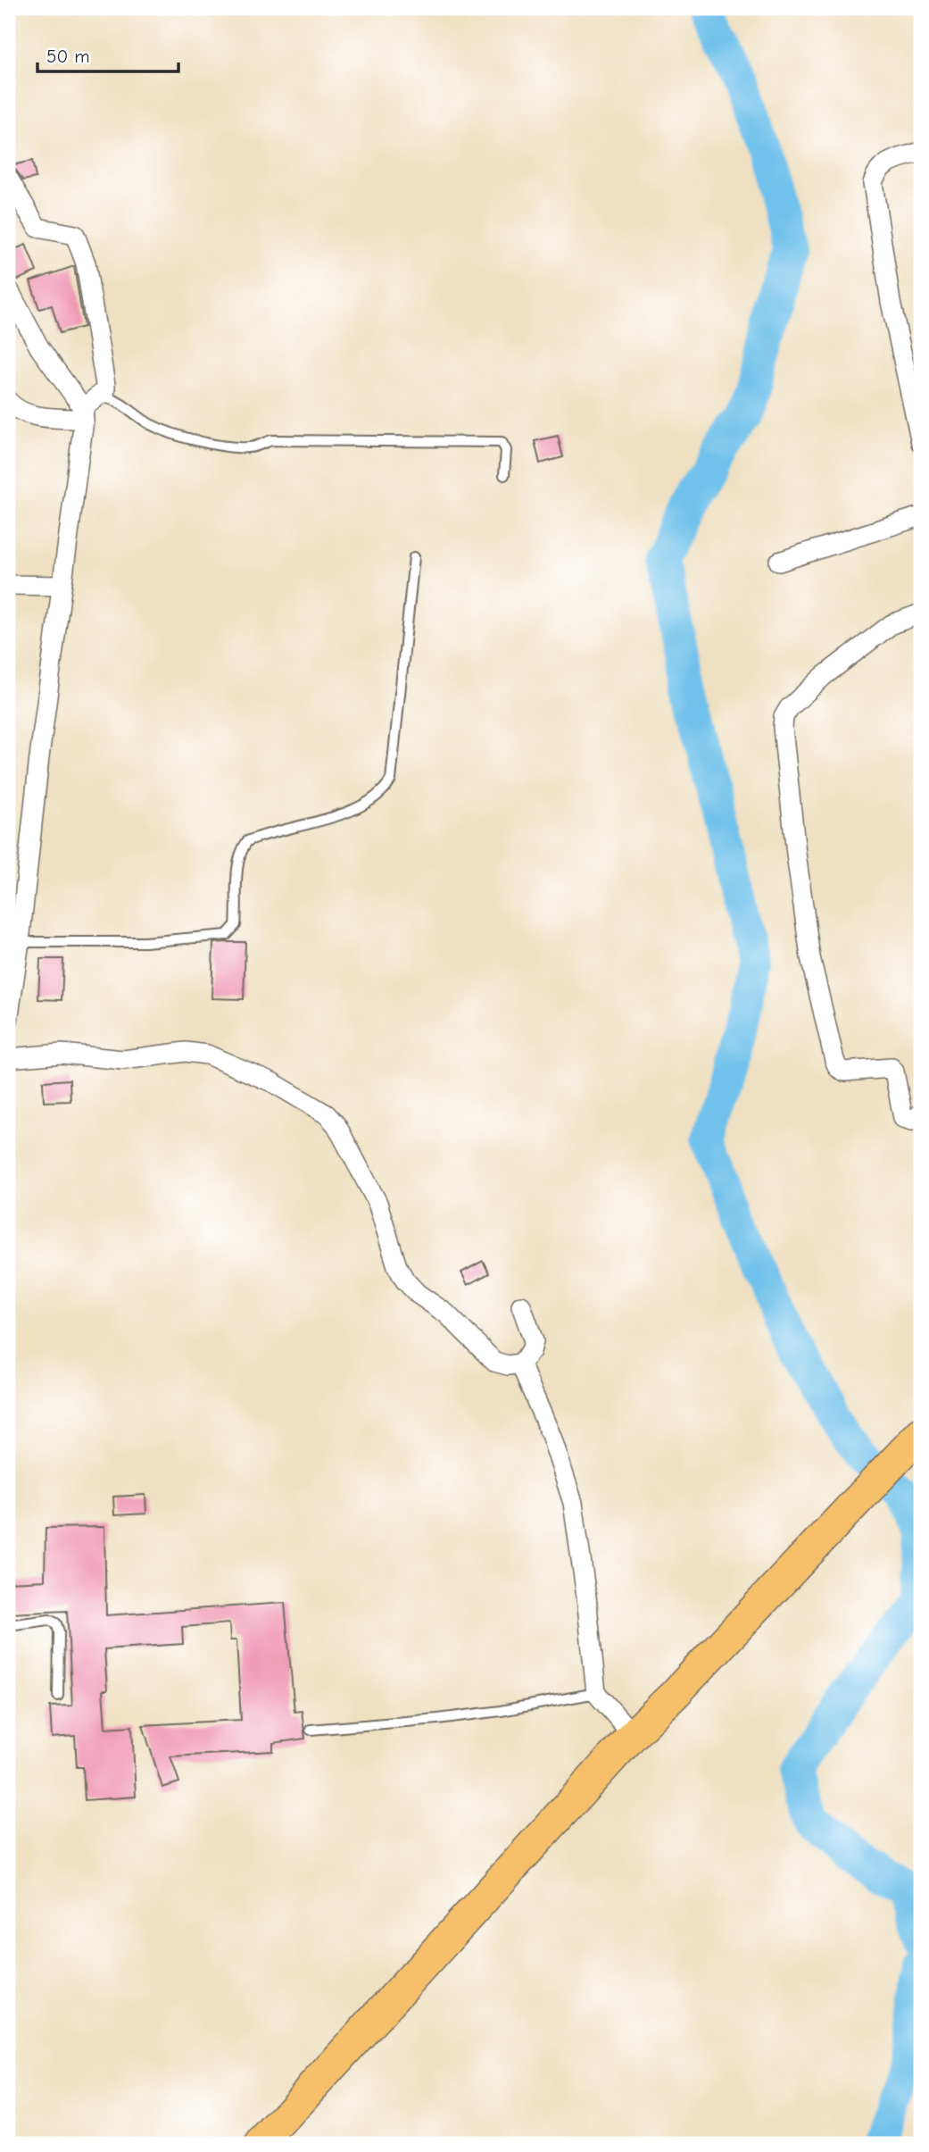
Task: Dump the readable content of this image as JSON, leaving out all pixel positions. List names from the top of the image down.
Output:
{
  "scale_bar": "50 m"
}
